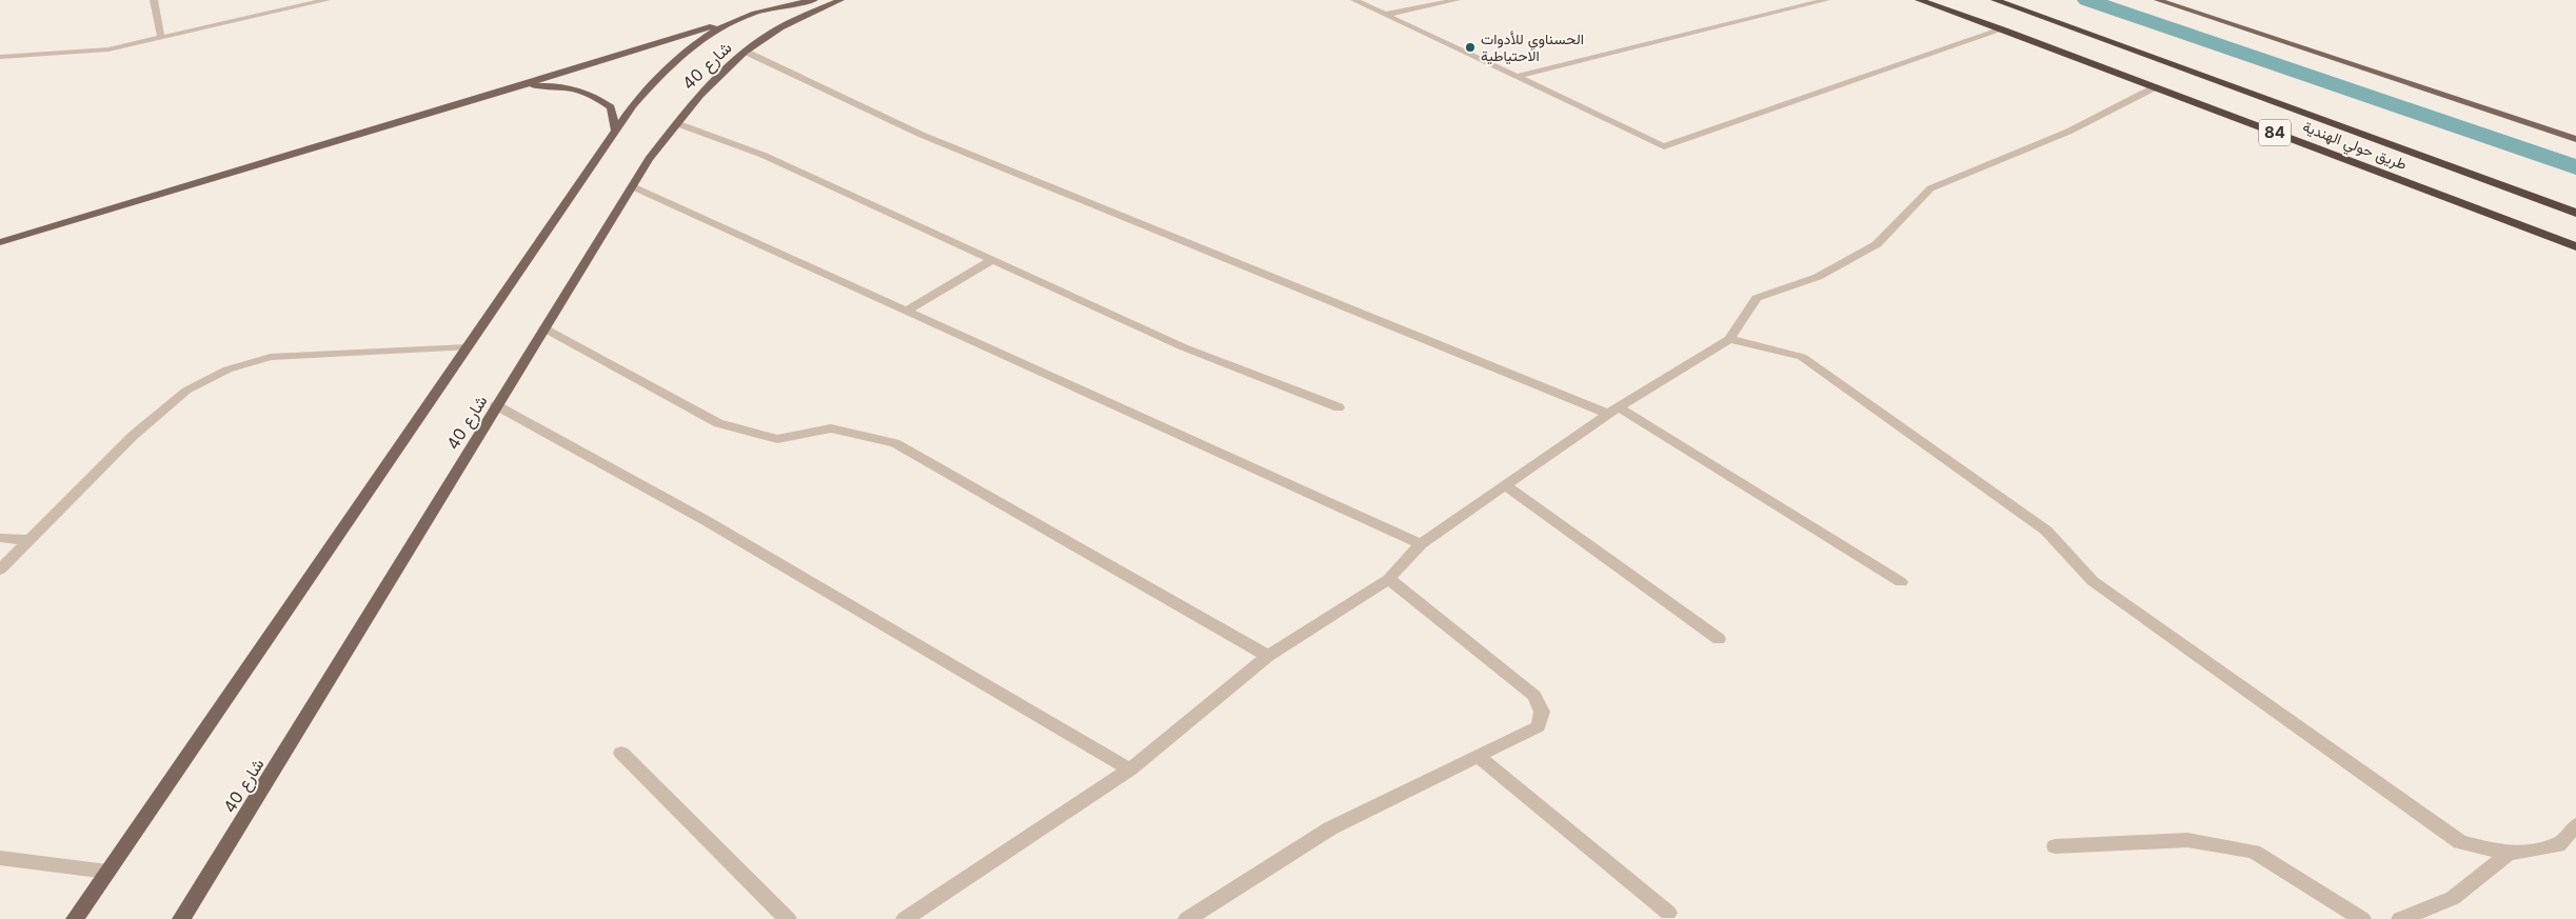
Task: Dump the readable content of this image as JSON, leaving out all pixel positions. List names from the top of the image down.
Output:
{
  "streets": {
    "highway": ["84", "طريق حولي الهندية"],
    "main road": ["شارع 40"]
  },
  "crossings": [
    ["84", "طريق حولي الهندية"]
  ],
  "places": ["الحسناوي للأدوات الاحتياطية"]
}
